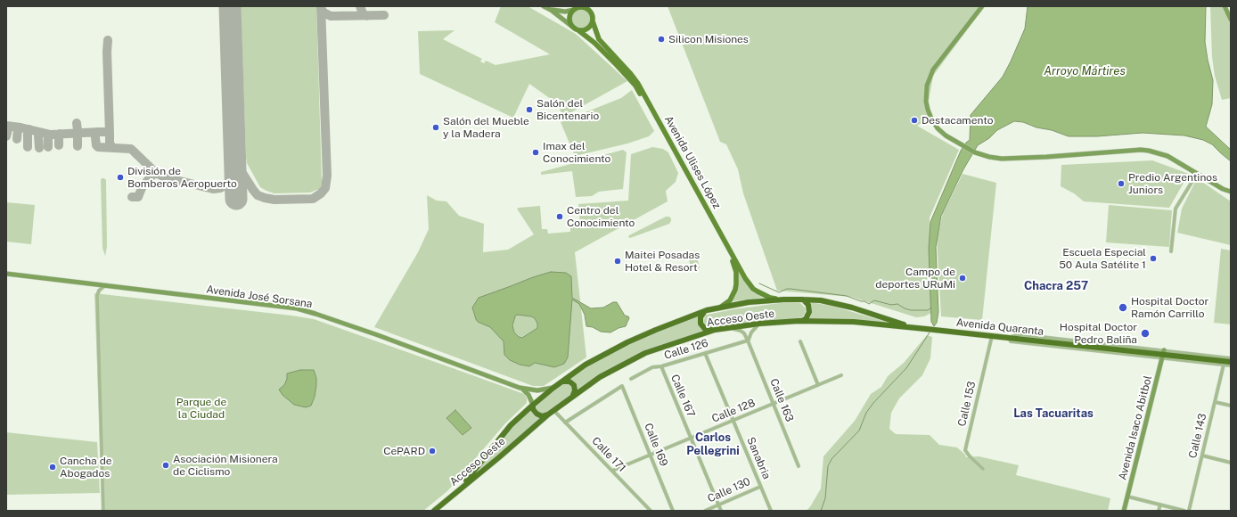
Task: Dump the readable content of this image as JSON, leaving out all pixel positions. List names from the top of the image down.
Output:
{
  "streets": {
    "highway": ["Acceso Oeste", "Avenida Quaranta"],
    "main road": ["Avenida Ulises López", "Avenida José Sorsana", "Avenida Isaco Abitbol"],
    "street": [
      "Calle 126",
      "Calle 167",
      "Calle 163",
      "Calle 153",
      "Calle 128",
      "Calle 143",
      "Calle 169",
      "Calle 171",
      "Sanabria",
      "Calle 130"
    ]
  },
  "crossings": [
    ["Avenida Ulises López", "Acceso Oeste"],
    ["Avenida José Sorsana", "Acceso Oeste"],
    ["Acceso Oeste", "Calle 163"],
    ["Acceso Oeste", "Calle 171"],
    ["Avenida Quaranta", "Calle 153"],
    ["Avenida Quaranta", "Avenida Isaco Abitbol"],
    ["Calle 126", "Calle 167"],
    ["Calle 126", "Calle 163"],
    ["Calle 126", "Sanabria"],
    ["Calle 167", "Calle 128"],
    ["Calle 167", "Calle 130"],
    ["Calle 163", "Calle 128"],
    ["Calle 128", "Calle 169"],
    ["Calle 128", "Calle 171"],
    ["Calle 128", "Sanabria"],
    ["Calle 169", "Calle 171"],
    ["Sanabria", "Calle 130"]
  ],
  "districts": ["Chacra 257", "Las Tacuaritas", "Carlos Pellegrini"],
  "water": ["Arroyo Mártires"],
  "parks": ["Parque de la Ciudad"],
  "places": [
    "Silicon Misiones",
    "Salón del Bicentenario",
    "Destacamento",
    "Salón del Mueble y la Madera",
    "Imax del Conocimiento",
    "División de Bomberos Aeropuerto",
    "Predio Argentinos Juniors",
    "Centro del Conocimiento",
    "Escuela Especial 50 Aula Satélite 1",
    "Maitei Posadas Hotel & Resort",
    "Campo de deportes URuMi",
    "Hospital Doctor Ramón Carrillo",
    "Hospital Doctor Pedro Baliña",
    "CePARD",
    "Asociación Misionera de Ciclismo",
    "Cancha de Abogados"
  ]
}
